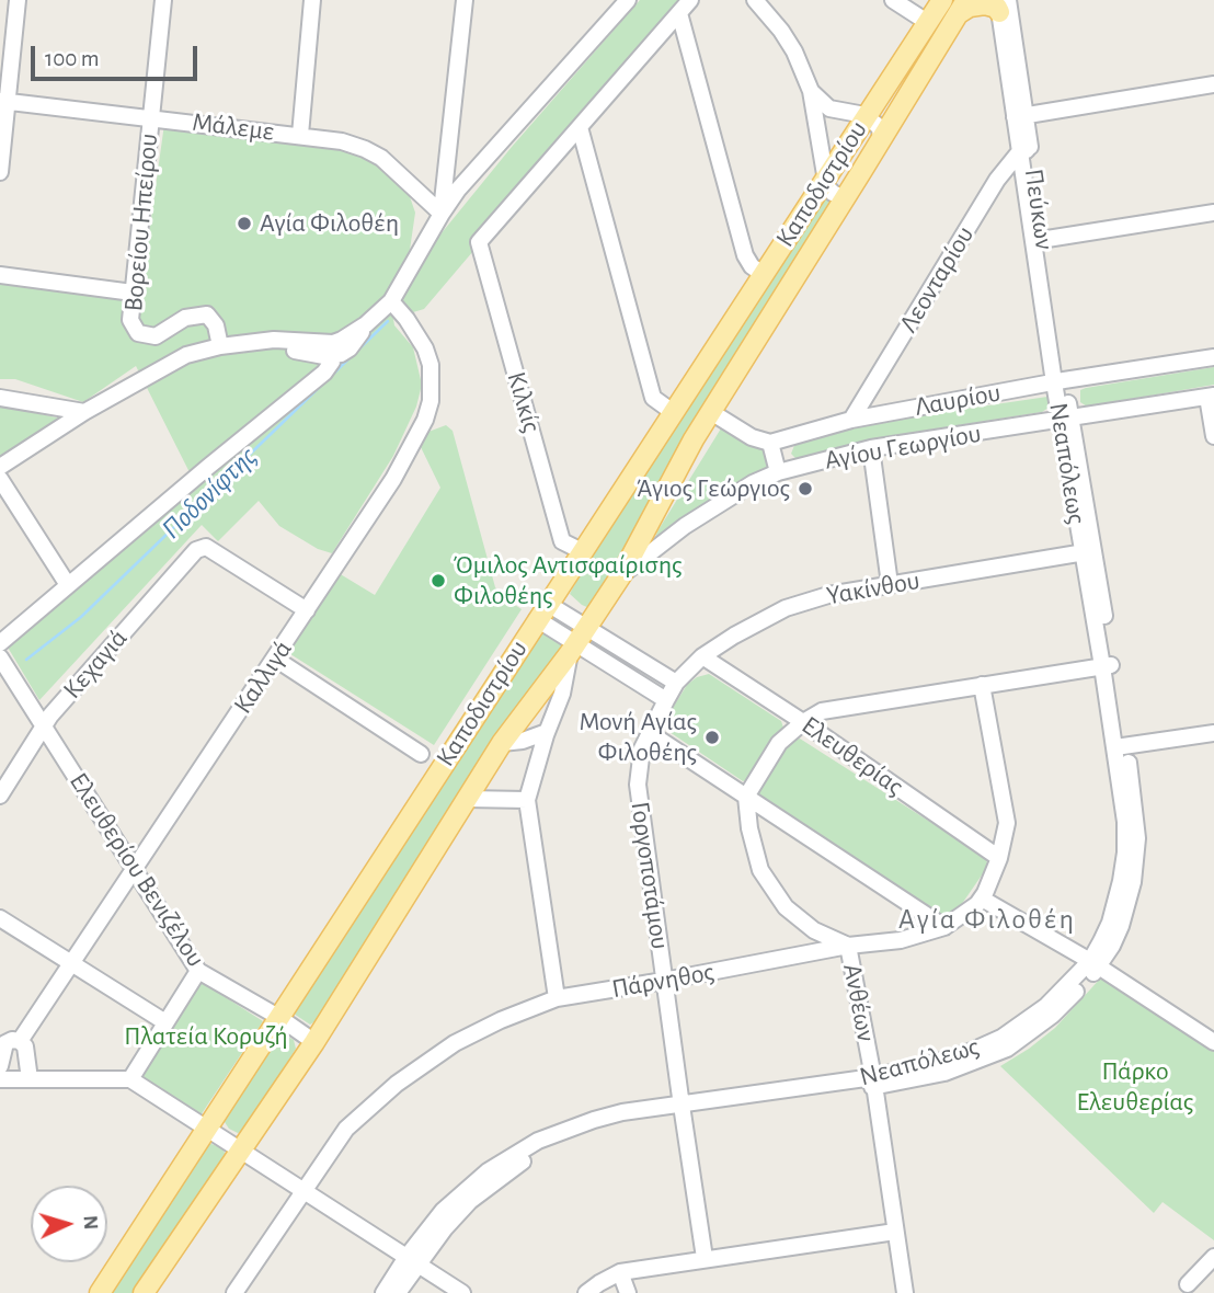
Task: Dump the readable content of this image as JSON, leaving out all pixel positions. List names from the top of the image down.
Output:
{
  "streets": {
    "main road": ["Καποδιστρίου"],
    "street": [
      "Μάλεμε",
      "Πεύκων",
      "Βορείου Ηπείρου",
      "Λεονταρίου",
      "Λαυρίου",
      "Κιλκίς",
      "Αγίου Γεωργίου",
      "Νεαπόλεως",
      "Υακίνθου",
      "Κεχαγιά",
      "Καλλιγά",
      "Ελευθερίας",
      "Ελευθερίου Βενιζέλου",
      "Γοργοποτάμου",
      "Πάρνηθος",
      "Ανθέων"
    ]
  },
  "crossings": [
    ["Μάλεμε", "Βορείου Ηπείρου"],
    ["Καποδιστρίου", "Κιλκίς"],
    ["Καποδιστρίου", "Αγίου Γεωργίου"],
    ["Καποδιστρίου", "Ελευθερίου Βενιζέλου"],
    ["Πεύκων", "Λεονταρίου"],
    ["Πεύκων", "Λαυρίου"],
    ["Πεύκων", "Αγίου Γεωργίου"],
    ["Πεύκων", "Νεαπόλεως"],
    ["Λεονταρίου", "Λαυρίου"],
    ["Αγίου Γεωργίου", "Νεαπόλεως"],
    ["Νεαπόλεως", "Υακίνθου"],
    ["Νεαπόλεως", "Γοργοποτάμου"],
    ["Νεαπόλεως", "Ανθέων"],
    ["Υακίνθου", "Ελευθερίας"],
    ["Υακίνθου", "Γοργοποτάμου"],
    ["Κεχαγιά", "Καλλιγά"],
    ["Κεχαγιά", "Ελευθερίου Βενιζέλου"],
    ["Καλλιγά", "Ελευθερίου Βενιζέλου"],
    ["Ελευθερίας", "Πάρνηθος"],
    ["Γοργοποτάμου", "Πάρνηθος"],
    ["Πάρνηθος", "Ανθέων"]
  ],
  "districts": ["Αγία Φιλοθέη"],
  "water": ["Ποδονίφτης"],
  "parks": ["Πλατεία Κορυζή", "Πάρκο Ελευθερίας"],
  "places": [
    "Αγία Φιλοθέη",
    "Άγιος Γεώργιος",
    "Όμιλος Αντισφαίρισης Φιλοθέης",
    "Μονή Αγίας Φιλοθέης"
  ],
  "scale_bar": "100 m",
  "north": "right"
}
